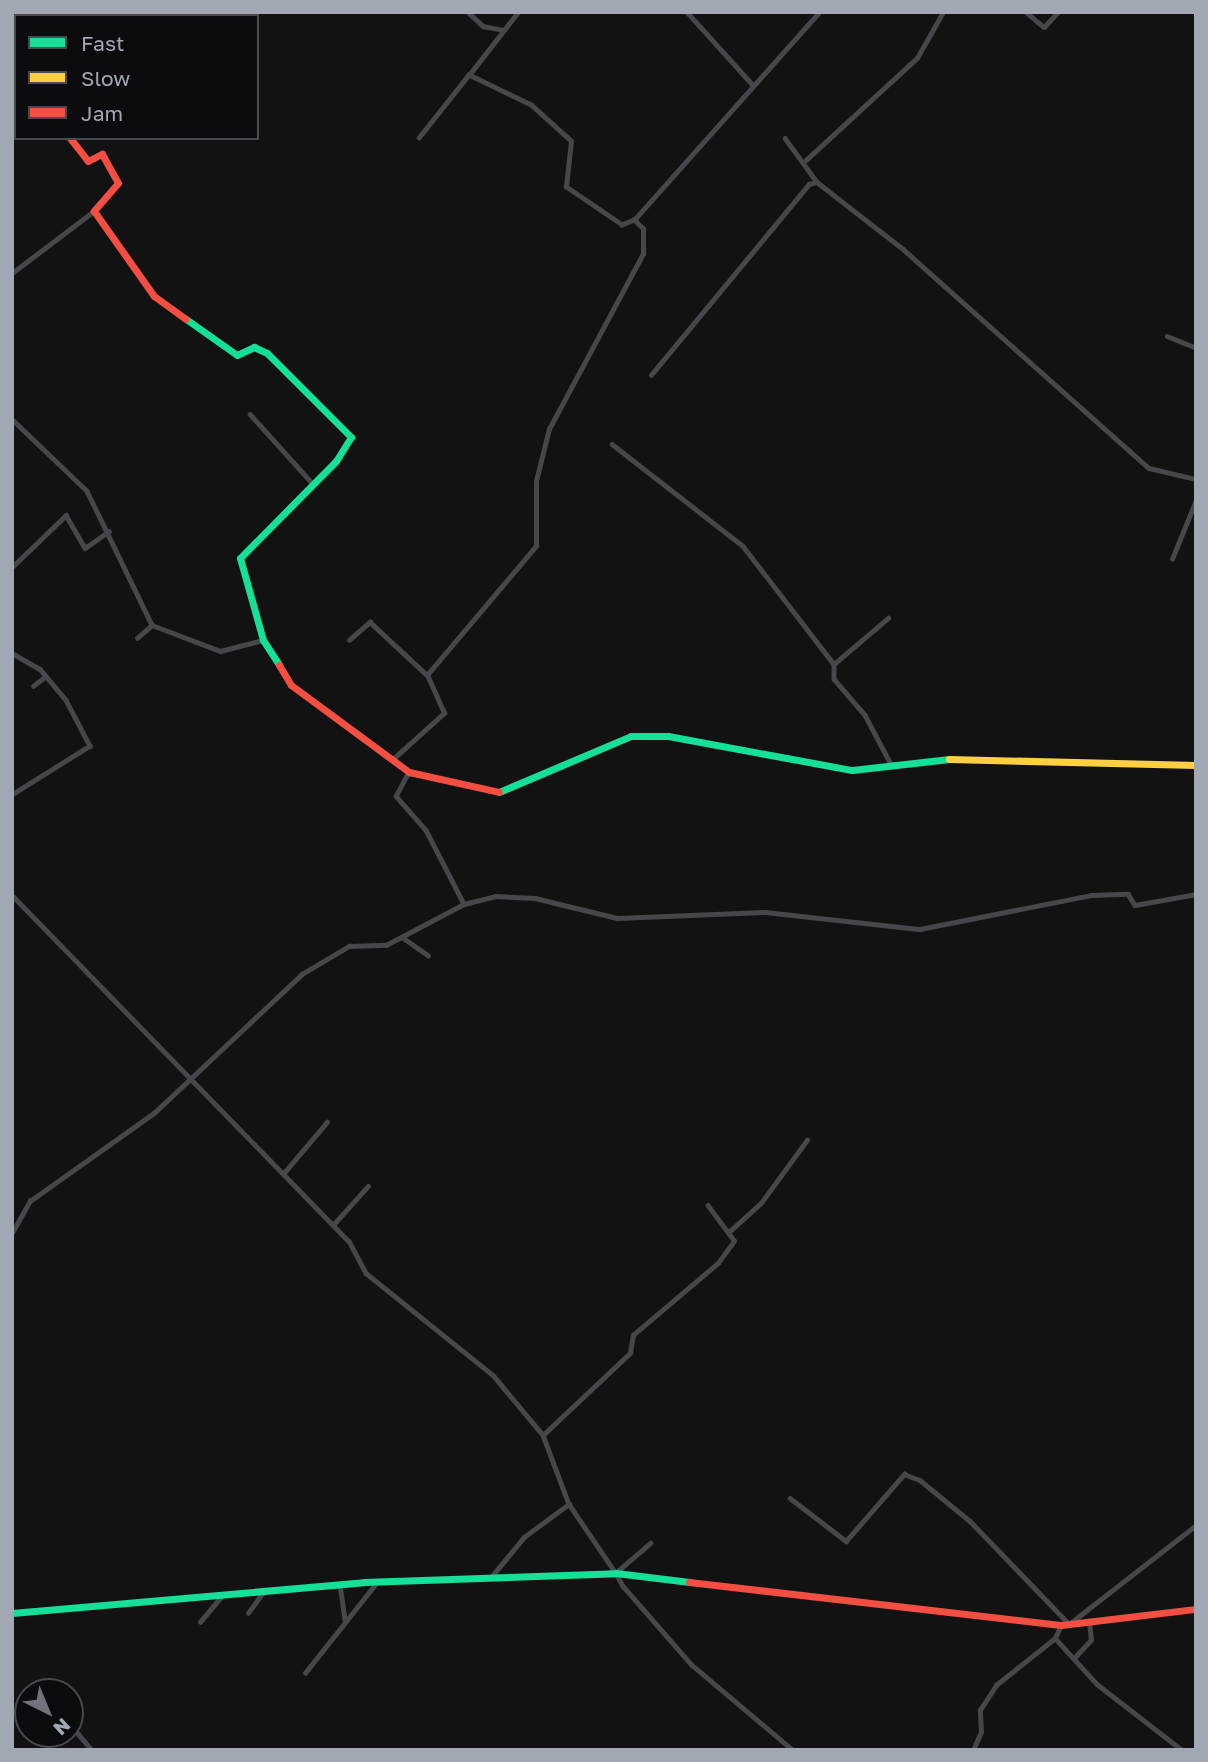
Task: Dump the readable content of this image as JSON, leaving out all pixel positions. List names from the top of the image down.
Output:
{
  "legend": ["Fast", "Slow", "Jam"],
  "north": "bottom right"
}
